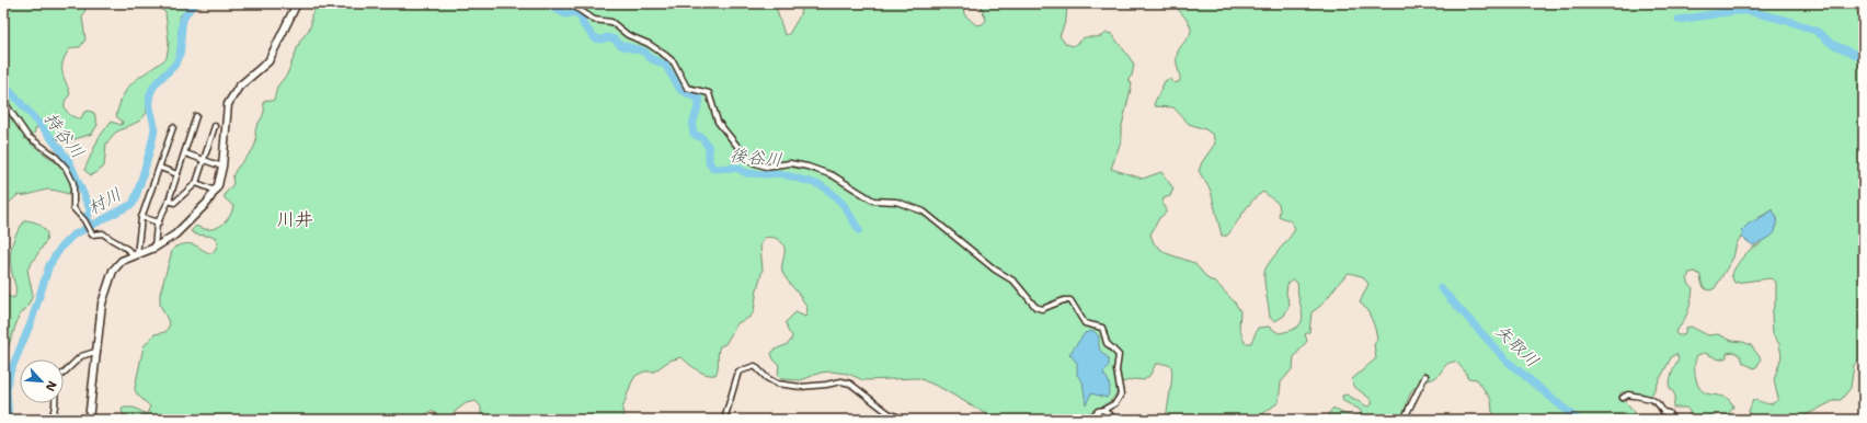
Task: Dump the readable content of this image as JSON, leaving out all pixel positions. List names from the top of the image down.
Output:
{
  "districts": ["川井"],
  "water": [
    "持谷川",
    "後谷川",
    "村川",
    "矢取川"
  ],
  "north": "bottom right"
}
